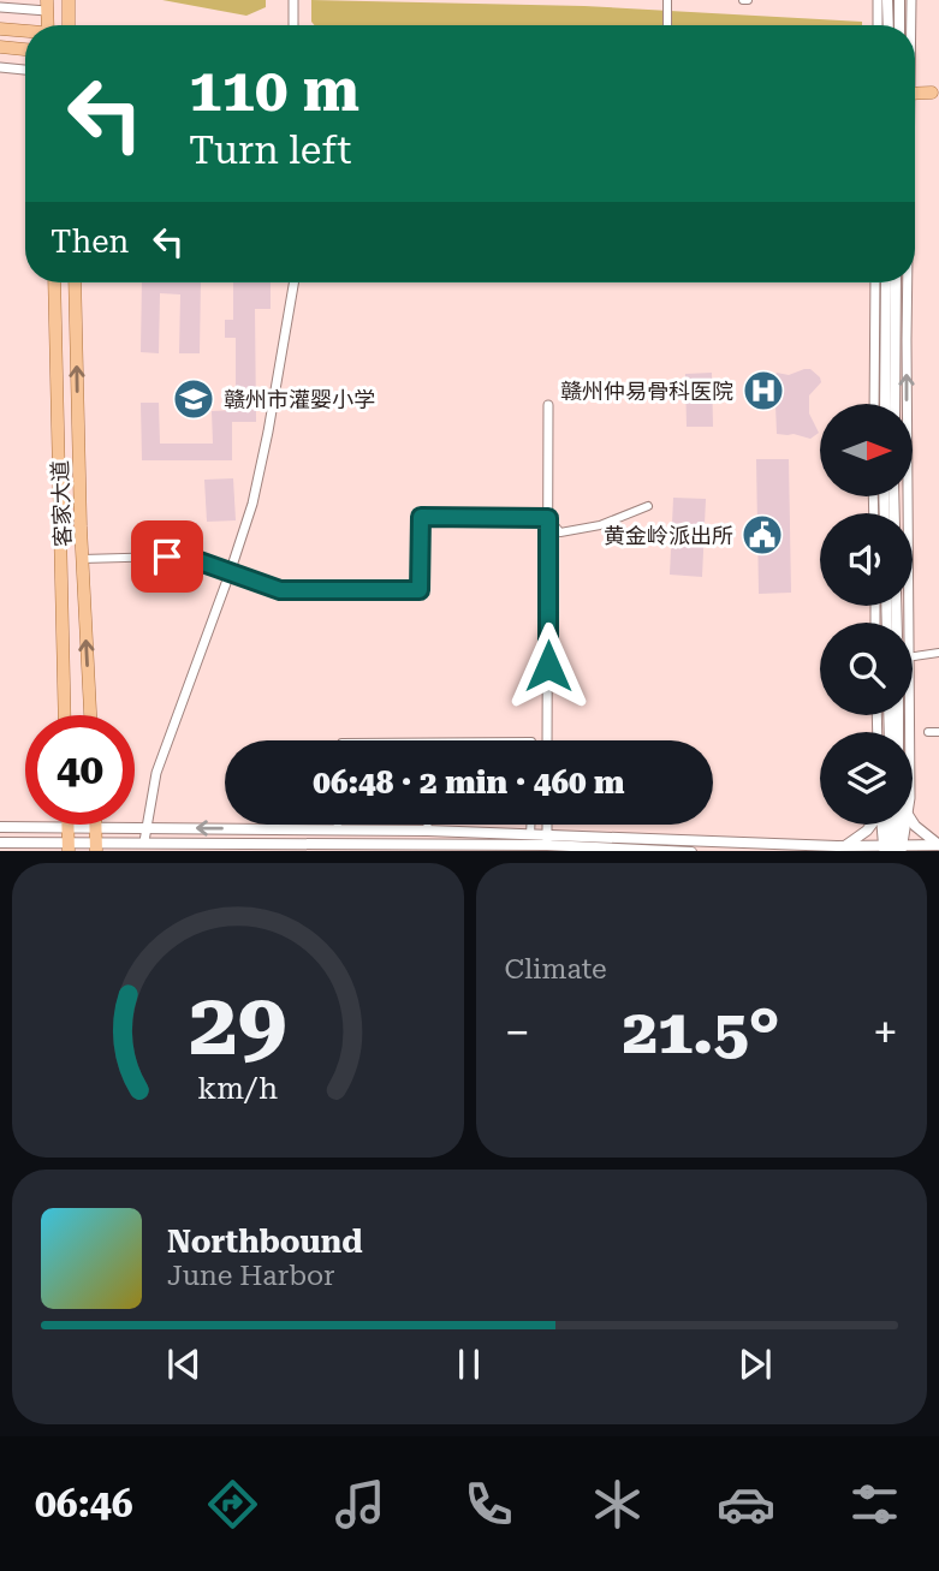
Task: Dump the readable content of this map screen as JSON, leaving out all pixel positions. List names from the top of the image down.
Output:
{
  "streets": {
    "main road": ["客家大道"]
  },
  "places": {
    "hospital": ["赣州仲易骨科医院"],
    "school or university": ["赣州市灌婴小学"],
    "public building": ["黄金岭派出所"]
  },
  "north": "right",
  "page": {
    "turn": ["110 m", "Turn left"],
    "then": "Then",
    "limit": "40",
    "trip": "06:48 · 2 min · 460 m",
    "tile": "Climate",
    "heat": ["−", "21.5°", "+"],
    "song": ["Northbound", "June Harbor"],
    "tabs": "06:46",
    "gauge": ["29", "km/h"]
  }
}
